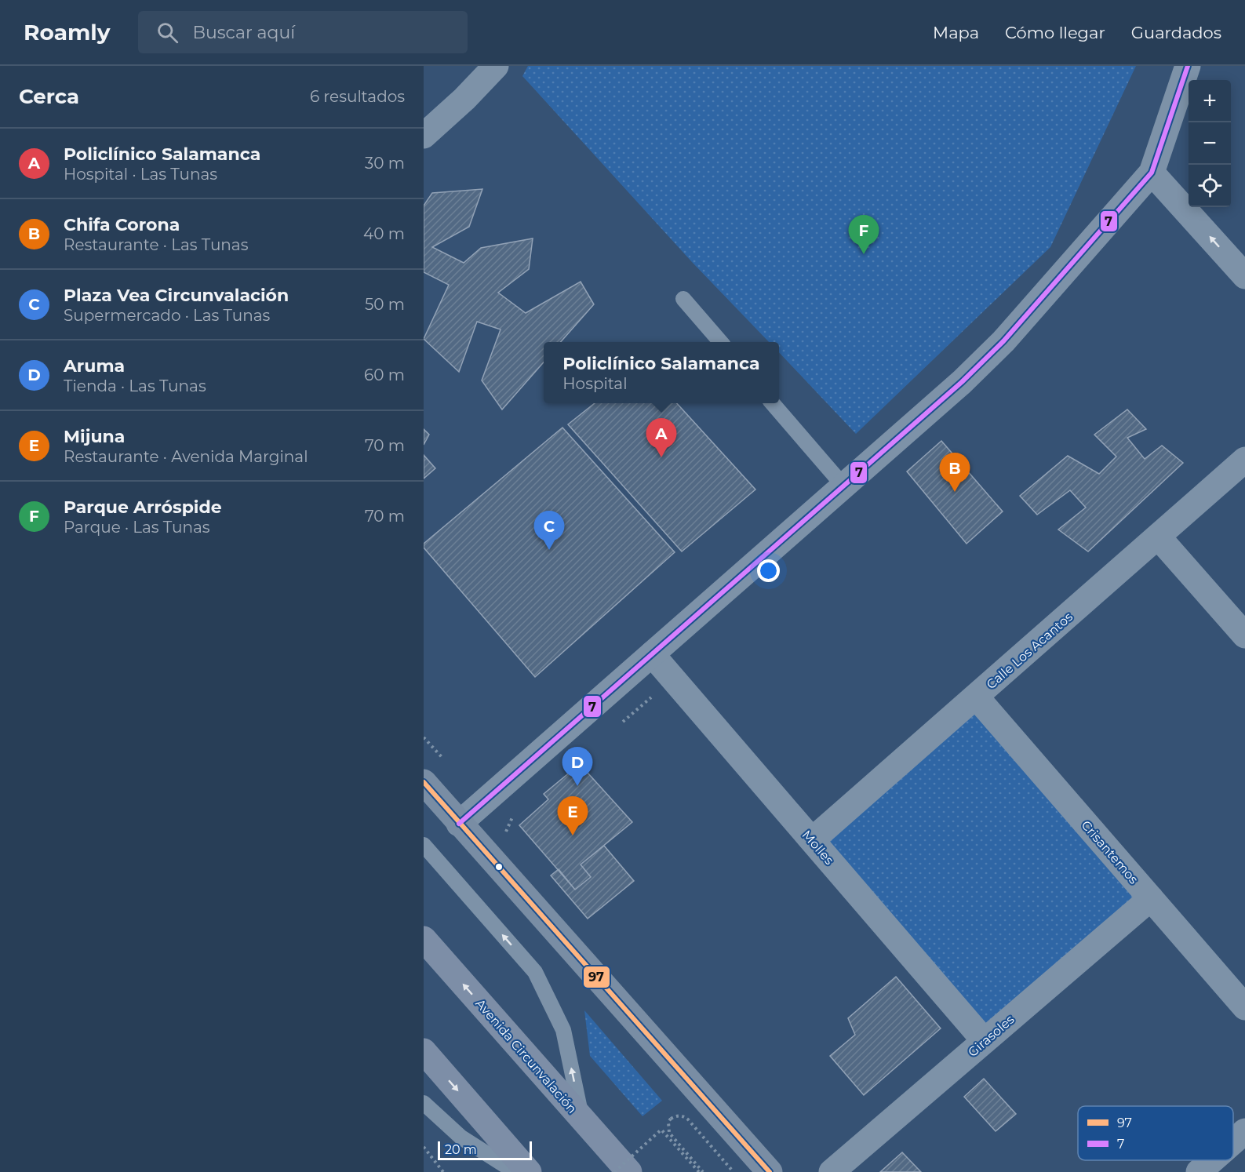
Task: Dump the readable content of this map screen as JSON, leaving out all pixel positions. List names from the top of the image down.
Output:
{
  "streets": {
    "main road": ["Avenida Circunvalación"],
    "street": [
      "Calle Los Acantos",
      "Molles",
      "Crisantemos",
      "Girasoles"
    ]
  },
  "crossings": [
    ["Calle Los Acantos", "Molles"],
    ["Calle Los Acantos", "Crisantemos"],
    ["Molles", "Girasoles"],
    ["Crisantemos", "Girasoles"]
  ],
  "lines": ["transit line 7", "transit line 97"],
  "legend": ["97", "7"],
  "scale_bar": "20 m",
  "page": {
    "header": "Roamly",
    "search": "Buscar aquí",
    "nav": ["Mapa", "Cómo llegar", "Guardados"],
    "heading": ["Cerca", "6 resultados"],
    "map_buttons": ["+", "−"],
    "list": [
      {
        "mark": "A",
        "name": "Policlínico Salamanca",
        "note": "Hospital · Las Tunas",
        "value": "30 m"
      },
      {
        "mark": "B",
        "name": "Chifa Corona",
        "note": "Restaurante · Las Tunas",
        "value": "40 m"
      },
      {
        "mark": "C",
        "name": "Plaza Vea Circunvalación",
        "note": "Supermercado · Las Tunas",
        "value": "50 m"
      },
      {
        "mark": "D",
        "name": "Aruma",
        "note": "Tienda · Las Tunas",
        "value": "60 m"
      },
      {
        "mark": "E",
        "name": "Mijuna",
        "note": "Restaurante · Avenida Marginal",
        "value": "70 m"
      },
      {
        "mark": "F",
        "name": "Parque Arróspide",
        "note": "Parque · Las Tunas",
        "value": "70 m"
      }
    ],
    "pins": [
      "F",
      "A",
      "B",
      "C",
      "D",
      "E"
    ],
    "popup": ["Policlínico Salamanca", "Hospital"],
    "scale": "20 m"
  }
}
